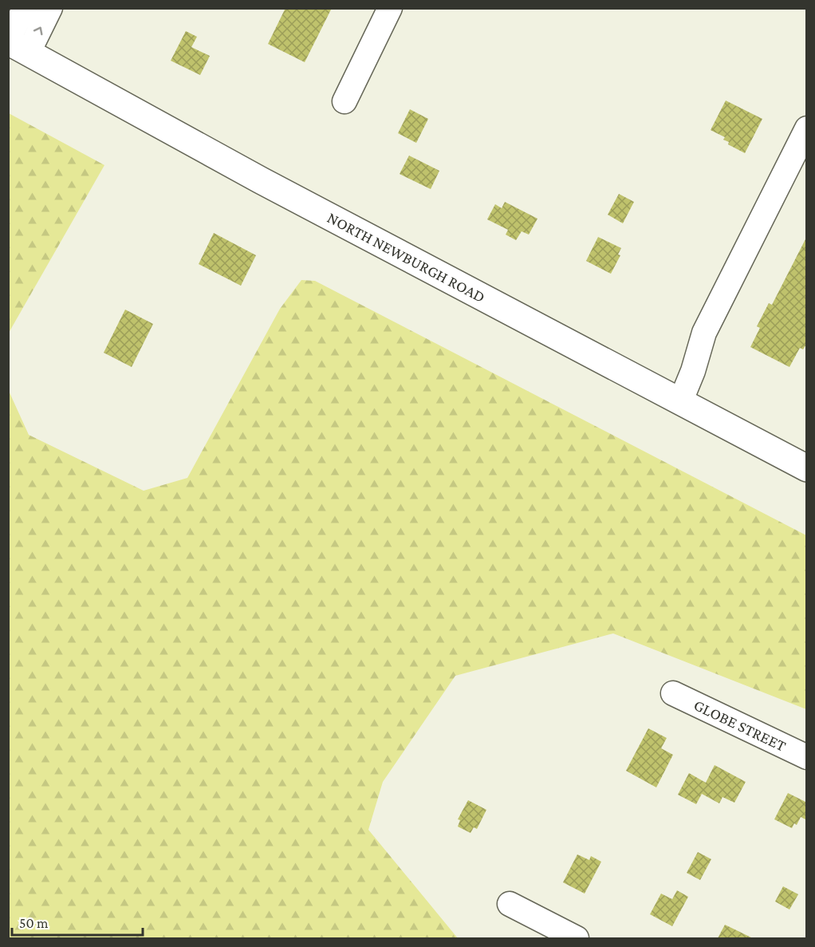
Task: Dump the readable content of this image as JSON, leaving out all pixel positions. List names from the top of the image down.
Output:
{
  "streets": {
    "main road": ["NORTH NEWBURGH ROAD"],
    "street": ["GLOBE STREET"]
  },
  "scale_bar": "50 m"
}
